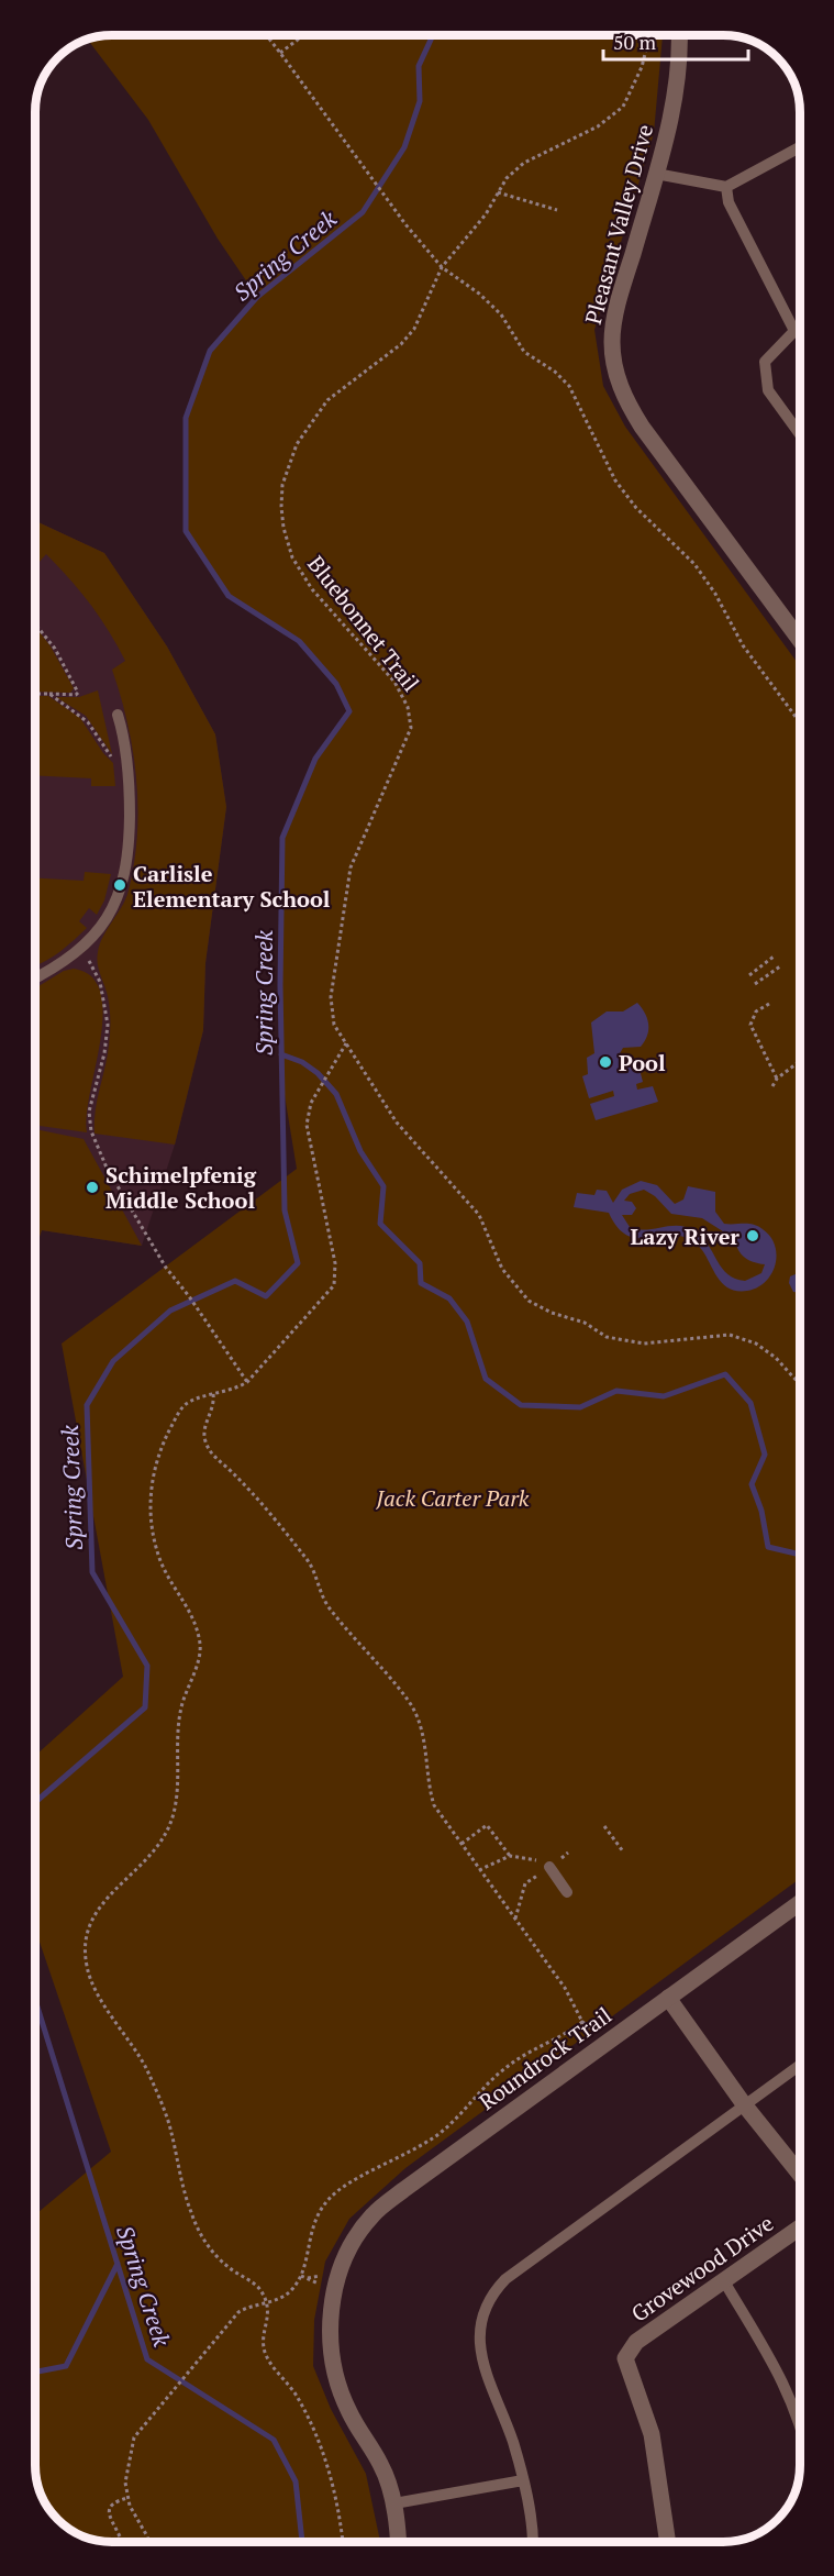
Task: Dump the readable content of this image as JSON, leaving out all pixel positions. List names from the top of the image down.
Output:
{
  "streets": {
    "street": ["Pleasant Valley Drive", "Roundrock Trail", "Grovewood Drive"],
    "path": ["Bluebonnet Trail"]
  },
  "water": ["Spring Creek"],
  "parks": ["Jack Carter Park"],
  "places": [
    "Carlisle Elementary School",
    "Pool",
    "Schimelpfenig Middle School",
    "Lazy River"
  ],
  "scale_bar": "50 m"
}
